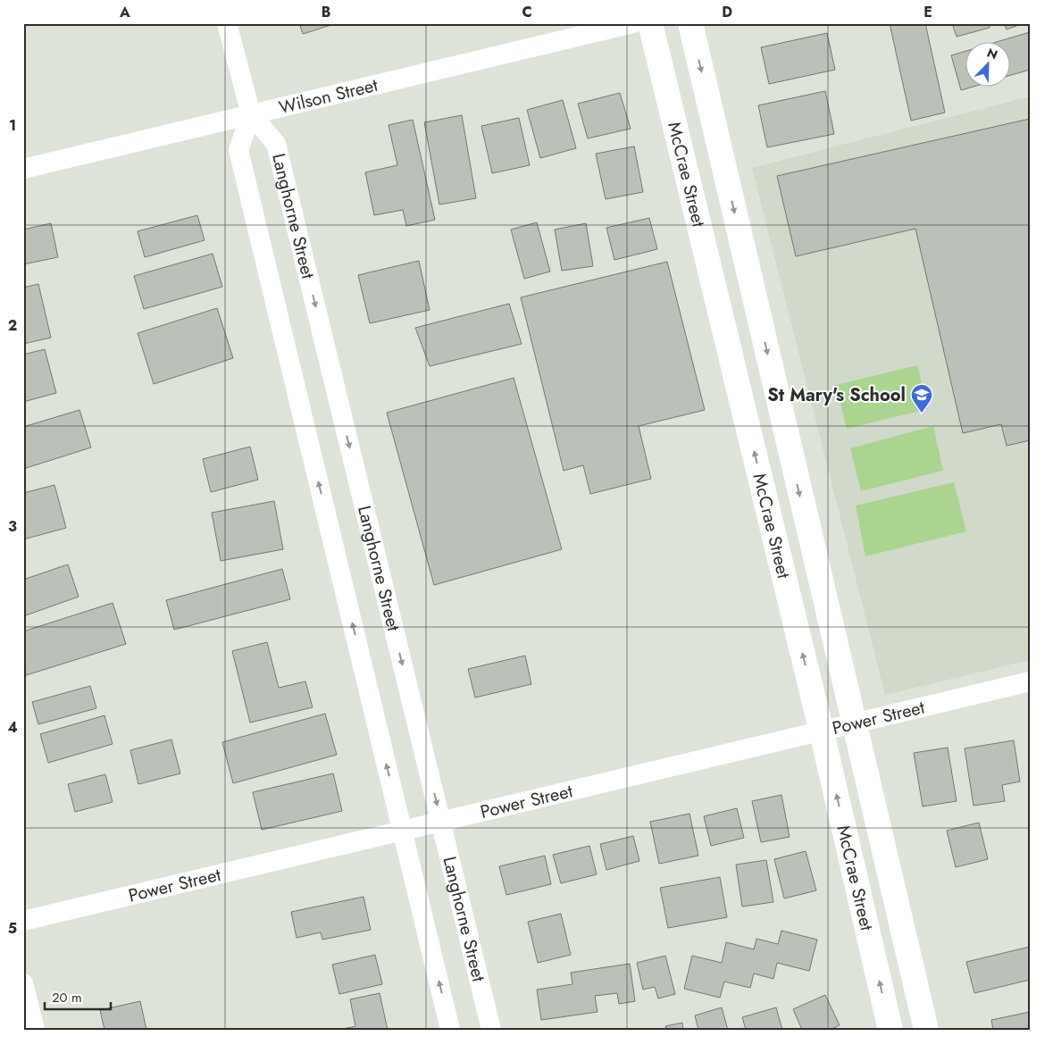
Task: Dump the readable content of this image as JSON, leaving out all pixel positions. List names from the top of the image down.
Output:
{
  "streets": {
    "main road": ["McCrae Street"],
    "street": ["Wilson Street", "Langhorne Street", "Power Street"]
  },
  "crossings": [
    ["Wilson Street", "Langhorne Street"],
    ["McCrae Street", "Power Street"],
    ["Langhorne Street", "Power Street"]
  ],
  "places": {
    "school or university": ["St Mary's School"]
  },
  "scale_bar": "20 m",
  "north": "top right",
  "grid": {
    "columns": [
      "A",
      "B",
      "C",
      "D",
      "E"
    ],
    "rows": [
      "1",
      "2",
      "3",
      "4",
      "5"
    ]
  }
}
